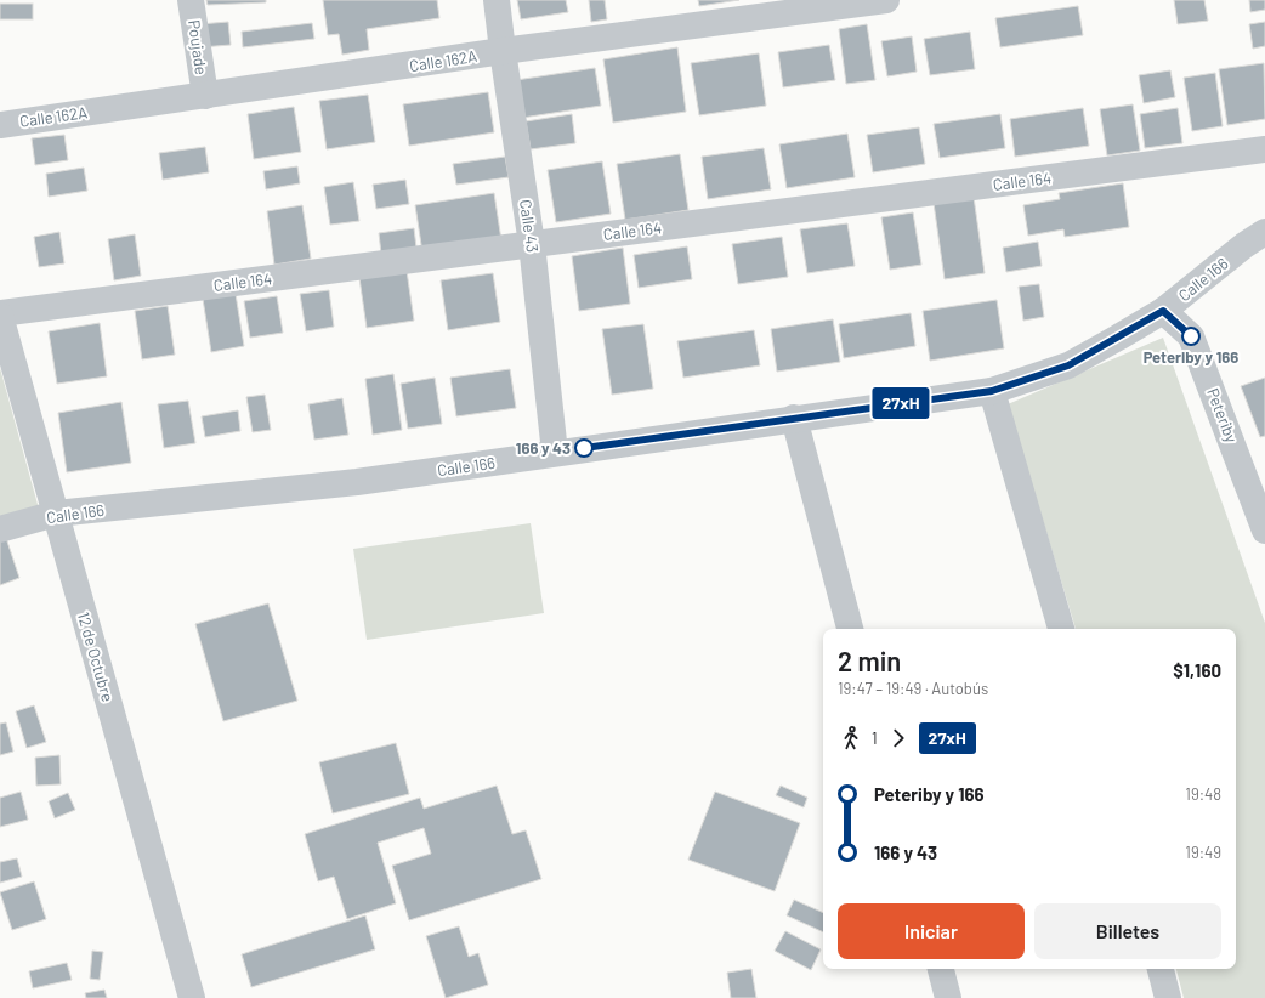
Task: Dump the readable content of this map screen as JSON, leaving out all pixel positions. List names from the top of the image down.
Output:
{
  "streets": {
    "street": [
      "Poujade",
      "Calle 162A",
      "Calle 164",
      "Calle 43",
      "Calle 166",
      "Peteriby",
      "12 de Octubre"
    ]
  },
  "crossings": [
    ["Poujade", "Calle 162A"],
    ["Calle 162A", "Calle 43"],
    ["Calle 164", "Calle 43"],
    ["Calle 164", "12 de Octubre"],
    ["Calle 43", "Calle 166"],
    ["Calle 166", "Peteriby"],
    ["Calle 166", "12 de Octubre"]
  ],
  "places": ["Peteriby y 166", "166 y 43"],
  "lines": ["bus line 27xH"],
  "page": {
    "on_map": "27xH",
    "heading": ["2 min", "19:47 – 19:49 · Autobús", "$1,160"],
    "legs": ["1", "27xH"],
    "list": [
      {
        "name": "Peteriby y 166",
        "value": "19:48"
      },
      {
        "name": "166 y 43",
        "value": "19:49"
      }
    ],
    "buttons": ["Iniciar", "Billetes"]
  }
}
